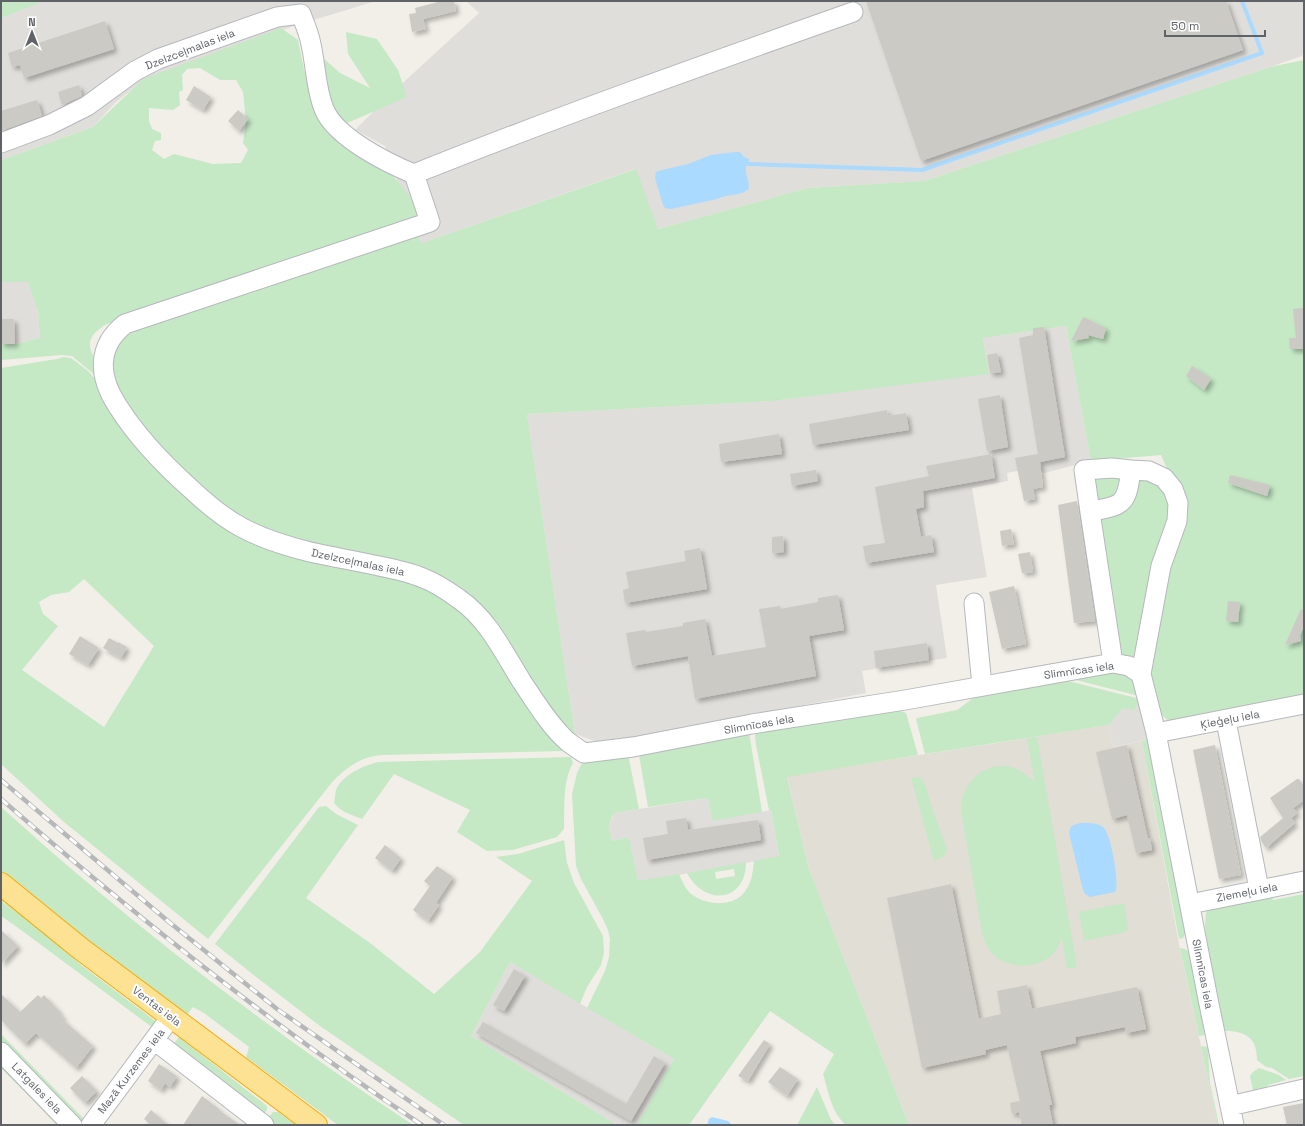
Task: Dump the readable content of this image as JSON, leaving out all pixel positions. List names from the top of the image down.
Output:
{
  "streets": {
    "highway": ["Ventas iela"],
    "street": [
      "Dzelzceļmalas iela",
      "Slimnīcas iela",
      "Ķieģeļu iela",
      "Ziemeļu iela",
      "Mazā Kurzemes iela",
      "Latgales iela"
    ]
  },
  "crossings": [
    ["Dzelzceļmalas iela", "Slimnīcas iela"],
    ["Slimnīcas iela", "Ķieģeļu iela"],
    ["Slimnīcas iela", "Ziemeļu iela"],
    ["Ventas iela", "Mazā Kurzemes iela"]
  ],
  "scale_bar": "50 m",
  "north": "top"
}
